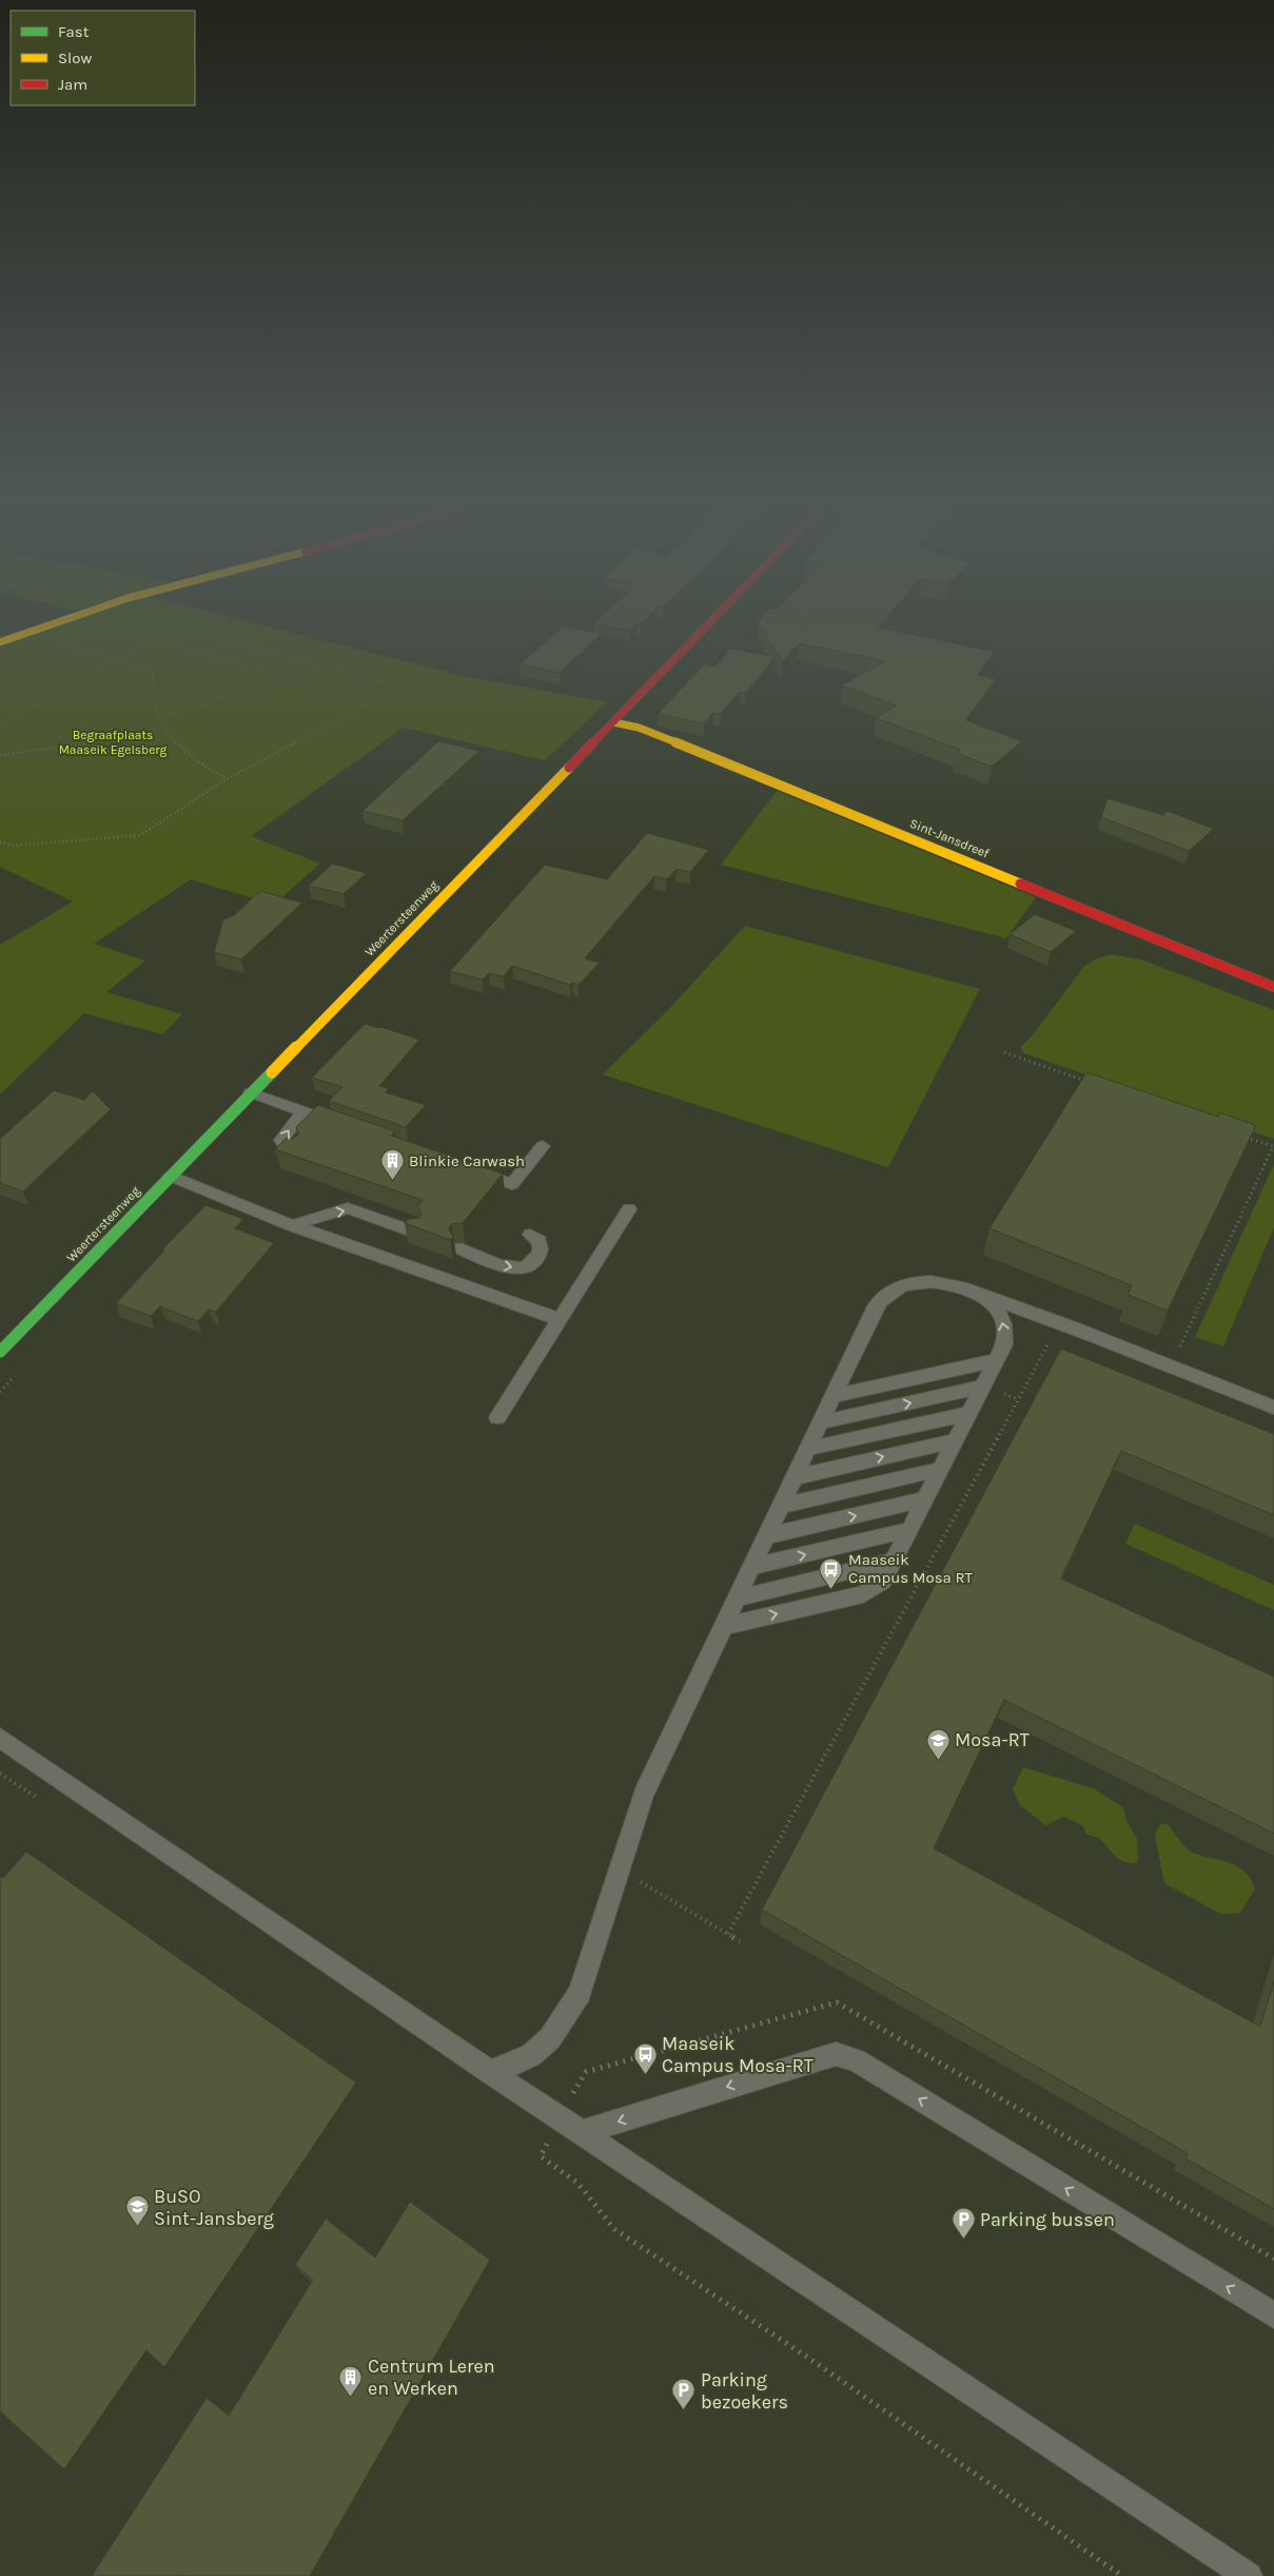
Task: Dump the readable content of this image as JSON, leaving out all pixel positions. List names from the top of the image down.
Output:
{
  "streets": {
    "main road": ["Sint-Jansdreef", "Weertersteenweg"]
  },
  "crossings": [
    ["Sint-Jansdreef", "Weertersteenweg"]
  ],
  "parks": ["Begraafplaats Maaseik Egelsberg"],
  "places": {
    "building": ["Blinkie Carwash", "Centrum Leren en Werken"],
    "bus stop": ["Maaseik Campus Mosa RT", "Maaseik Campus Mosa-RT"],
    "school or university": ["Mosa-RT", "BuSO Sint-Jansberg"],
    "parking": ["Parking bussen", "Parking bezoekers"]
  },
  "legend": ["Fast", "Slow", "Jam"]
}
